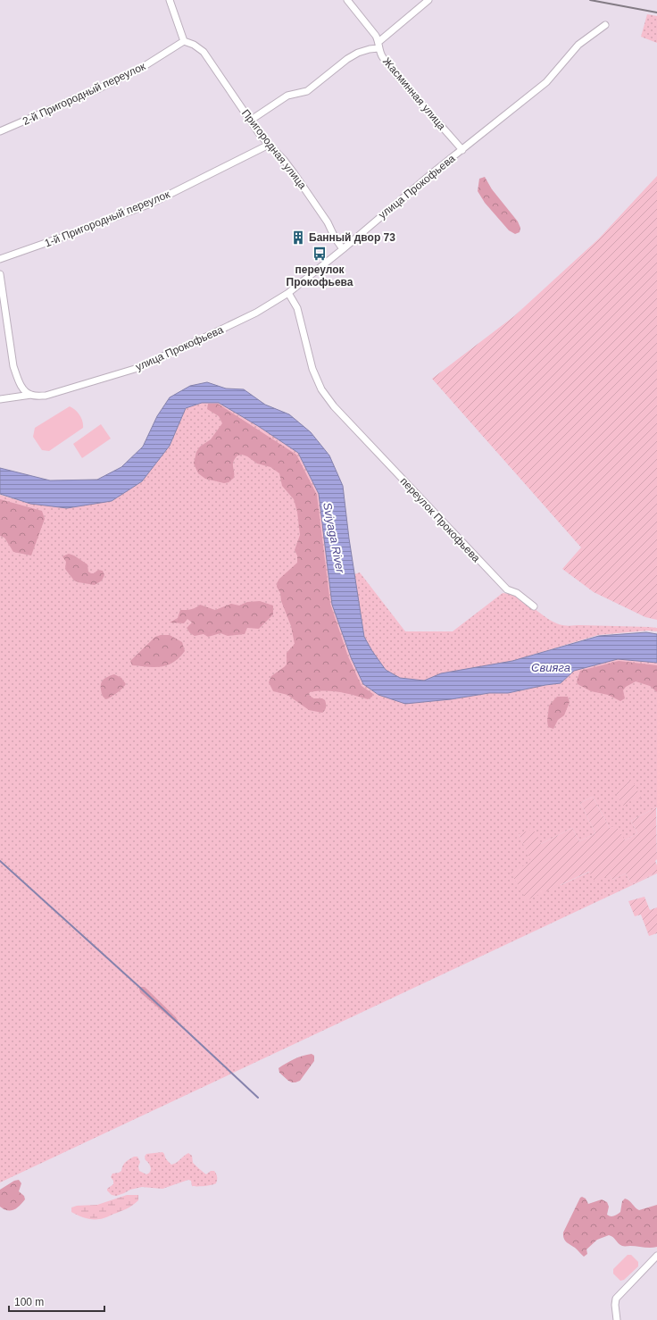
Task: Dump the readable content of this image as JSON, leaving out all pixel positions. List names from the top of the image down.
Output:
{
  "streets": {
    "street": [
      "2-й Пригородный переулок",
      "Жасминная улица",
      "Пригородная улица",
      "улица Прокофьева",
      "1-й Пригородный переулок",
      "переулок Прокофьева"
    ]
  },
  "crossings": [
    ["2-й Пригородный переулок", "Пригородная улица"],
    ["Жасминная улица", "улица Прокофьева"],
    ["Пригородная улица", "улица Прокофьева"],
    ["Пригородная улица", "1-й Пригородный переулок"],
    ["улица Прокофьева", "переулок Прокофьева"]
  ],
  "water": ["Sviyaga River", "Свияга"],
  "places": {
    "building": ["Банный двор 73"],
    "bus stop": ["переулок Прокофьева"]
  },
  "scale_bar": "100 m"
}
